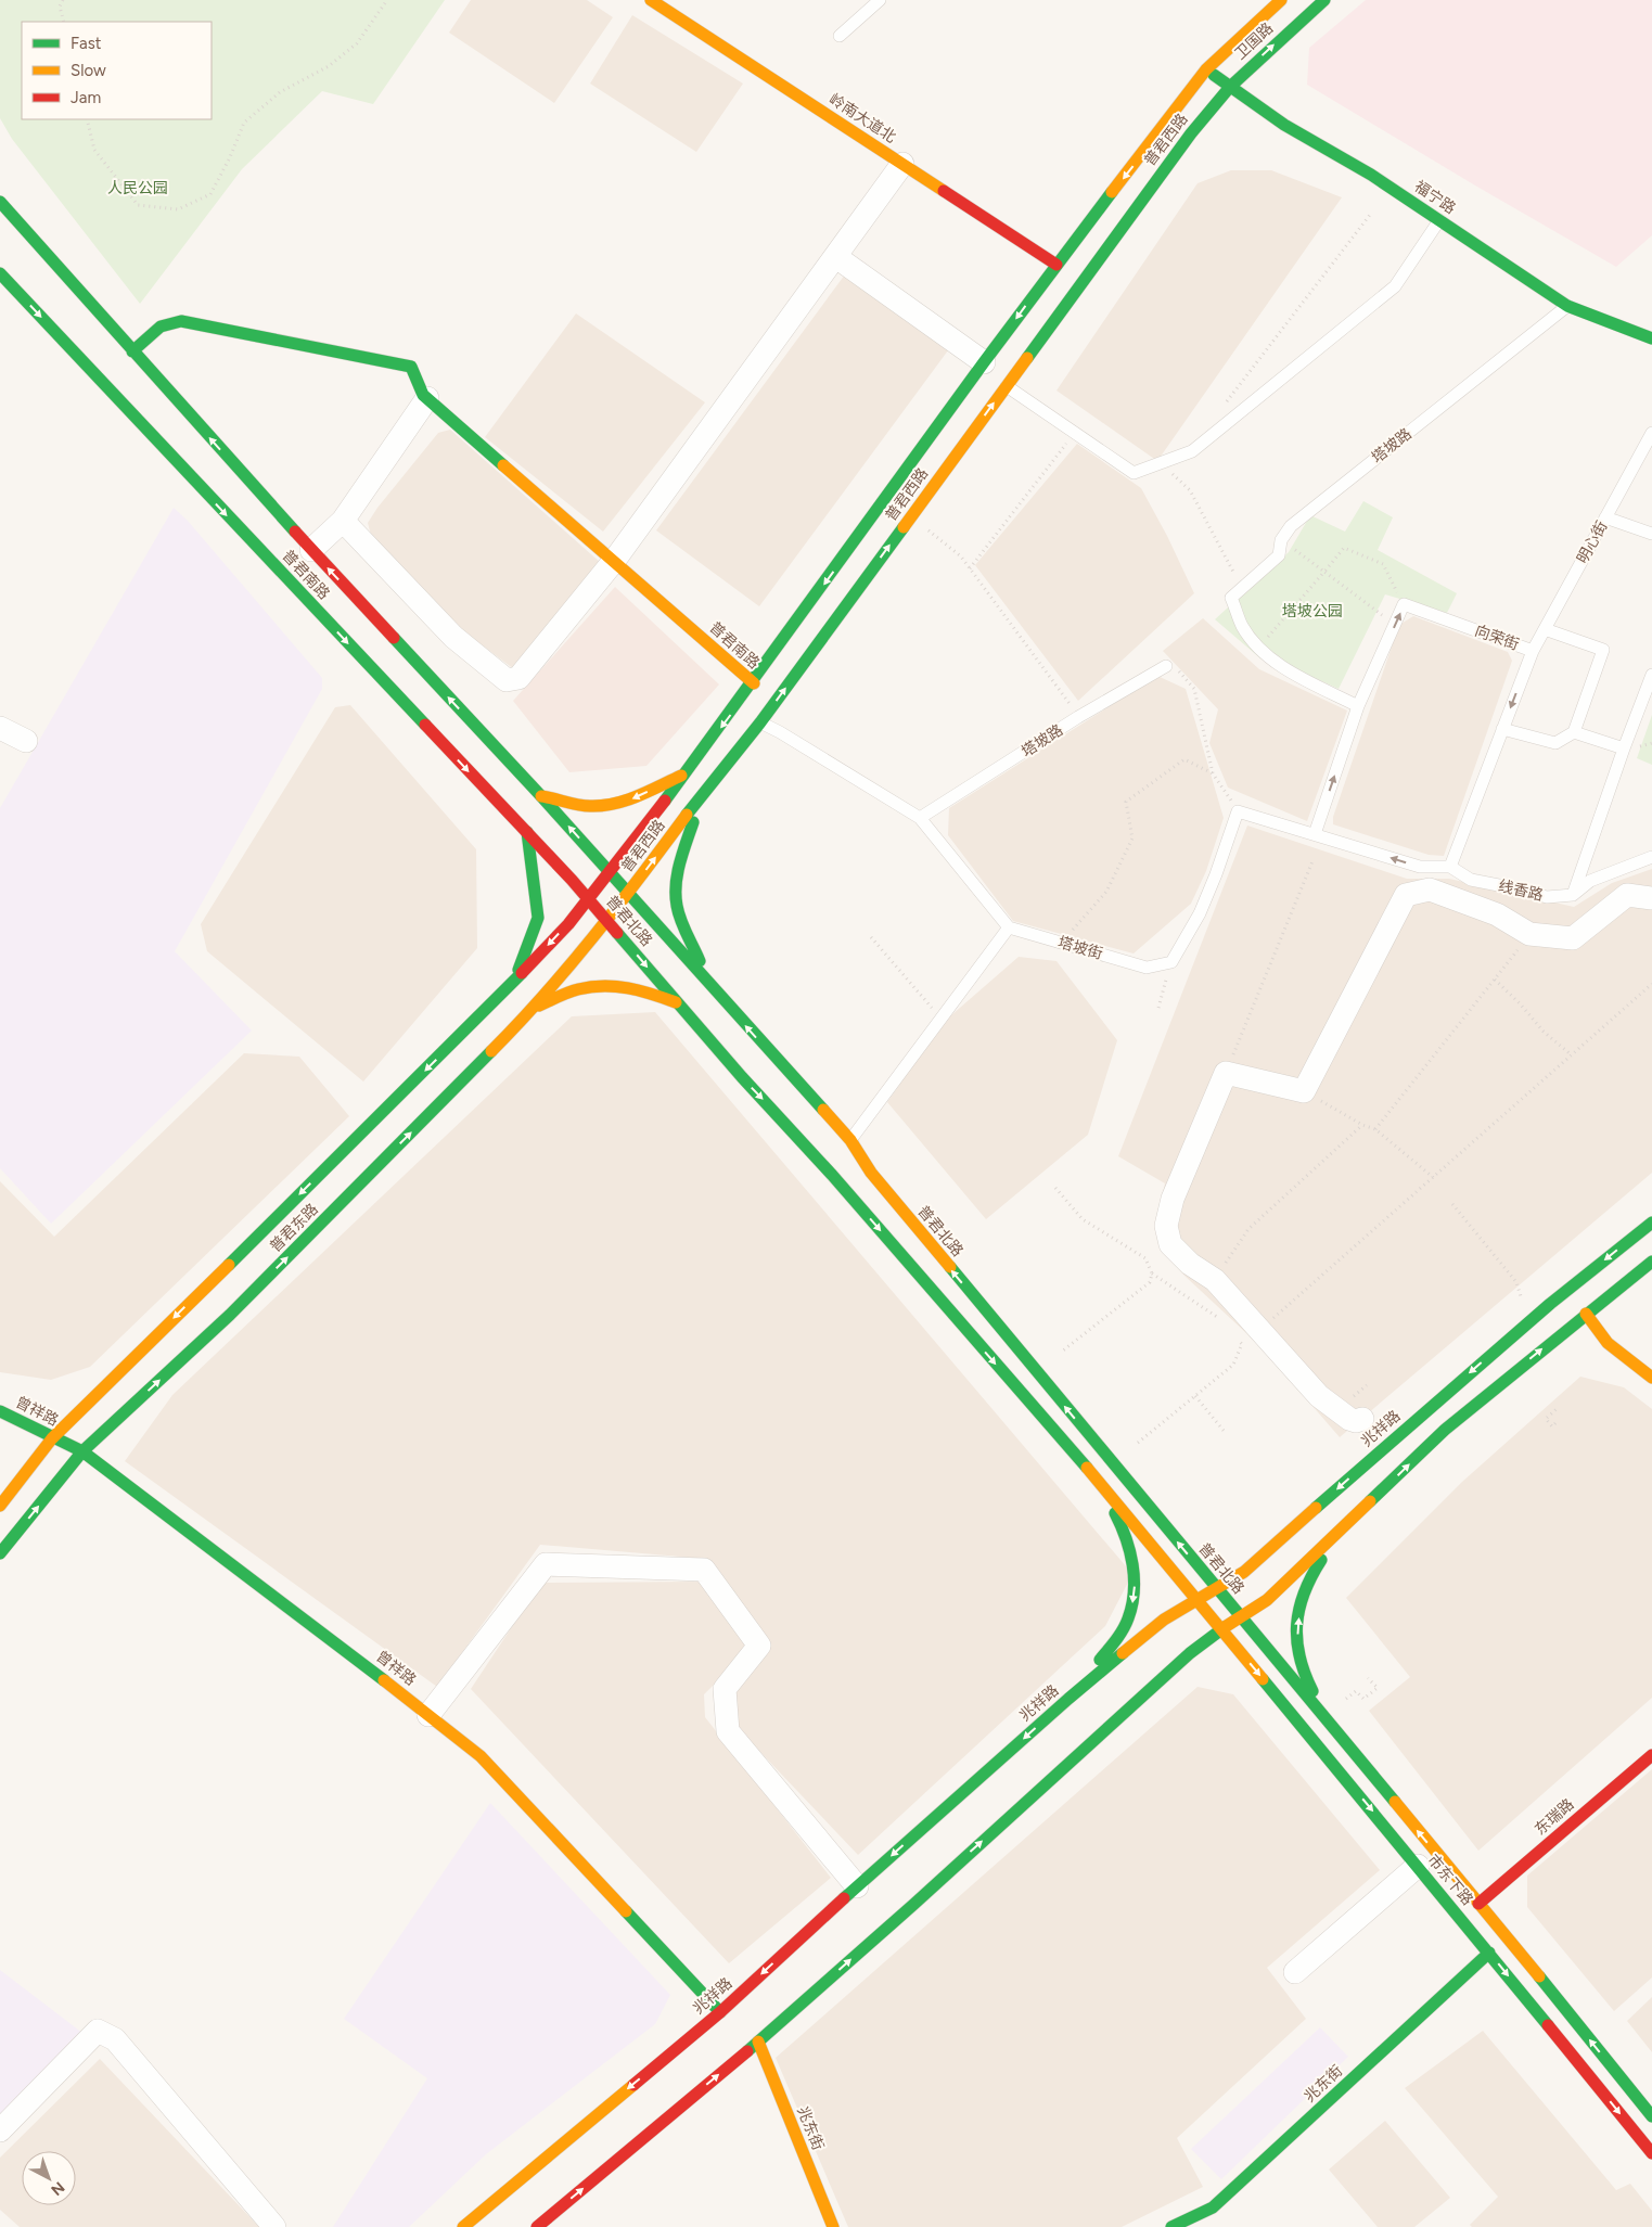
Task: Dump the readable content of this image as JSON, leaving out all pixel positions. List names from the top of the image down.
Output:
{
  "streets": {
    "main road": [
      "卫国路",
      "岭南大道北",
      "普君西路",
      "福宁路",
      "普君南路",
      "普君北路",
      "普君东路",
      "曾祥路",
      "兆祥路",
      "东瑞路",
      "市东下路",
      "兆东街"
    ],
    "lane": [
      "塔坡路",
      "明心街",
      "向荣街",
      "线香路",
      "塔坡街"
    ]
  },
  "crossings": [
    ["卫国路", "普君西路"],
    ["卫国路", "福宁路"],
    ["岭南大道北", "普君西路"],
    ["普君西路", "福宁路"],
    ["普君西路", "普君南路"],
    ["普君西路", "普君北路"],
    ["普君西路", "普君东路"],
    ["福宁路", "塔坡路"],
    ["明心街", "向荣街"],
    ["普君南路", "普君北路"],
    ["普君南路", "普君东路"],
    ["向荣街", "线香路"],
    ["普君北路", "普君东路"],
    ["普君北路", "兆祥路"],
    ["普君北路", "市东下路"],
    ["普君东路", "曾祥路"],
    ["曾祥路", "兆祥路"],
    ["东瑞路", "市东下路"],
    ["市东下路", "兆东街"]
  ],
  "parks": ["人民公园", "塔坡公园"],
  "legend": ["Fast", "Slow", "Jam"],
  "north": "bottom right"
}
